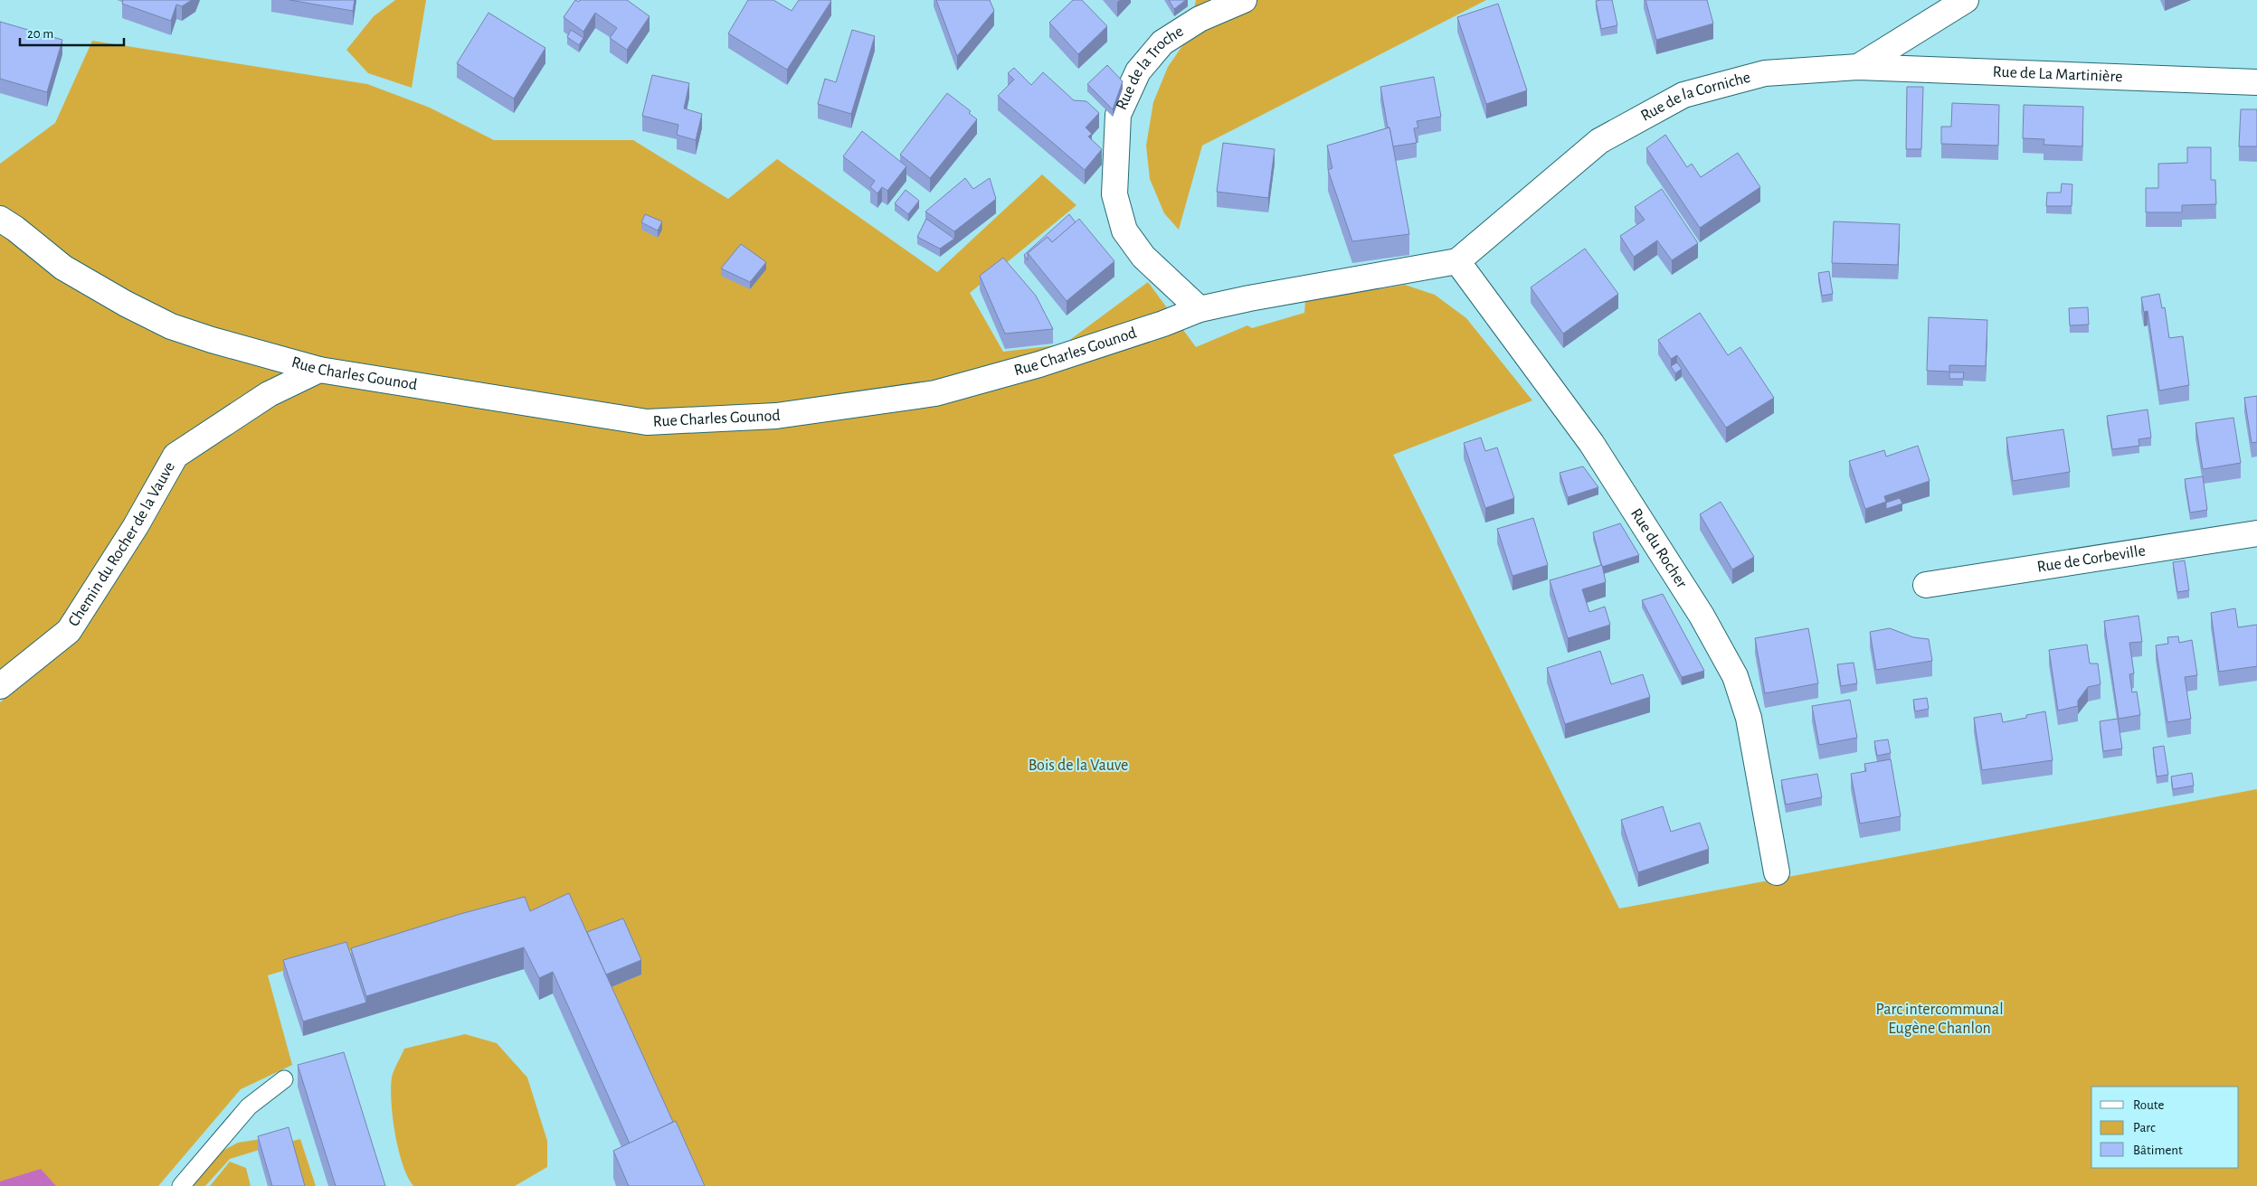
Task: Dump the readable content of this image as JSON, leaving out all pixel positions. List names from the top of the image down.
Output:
{
  "streets": {
    "street": [
      "Rue de la Troche",
      "Rue de La Martinière",
      "Rue de la Corniche",
      "Rue Charles Gounod",
      "Chemin du Rocher de la Vauve",
      "Rue du Rocher",
      "Rue de Corbeville"
    ]
  },
  "crossings": [
    ["Rue de la Troche", "Rue Charles Gounod"],
    ["Rue de La Martinière", "Rue de la Corniche"],
    ["Rue de la Corniche", "Rue Charles Gounod"],
    ["Rue de la Corniche", "Rue du Rocher"],
    ["Rue Charles Gounod", "Chemin du Rocher de la Vauve"],
    ["Rue Charles Gounod", "Rue du Rocher"]
  ],
  "parks": ["Bois de la Vauve", "Parc intercommunal Eugène Chanlon"],
  "legend": ["Route", "Parc", "Bâtiment"],
  "scale_bar": "20 m"
}
